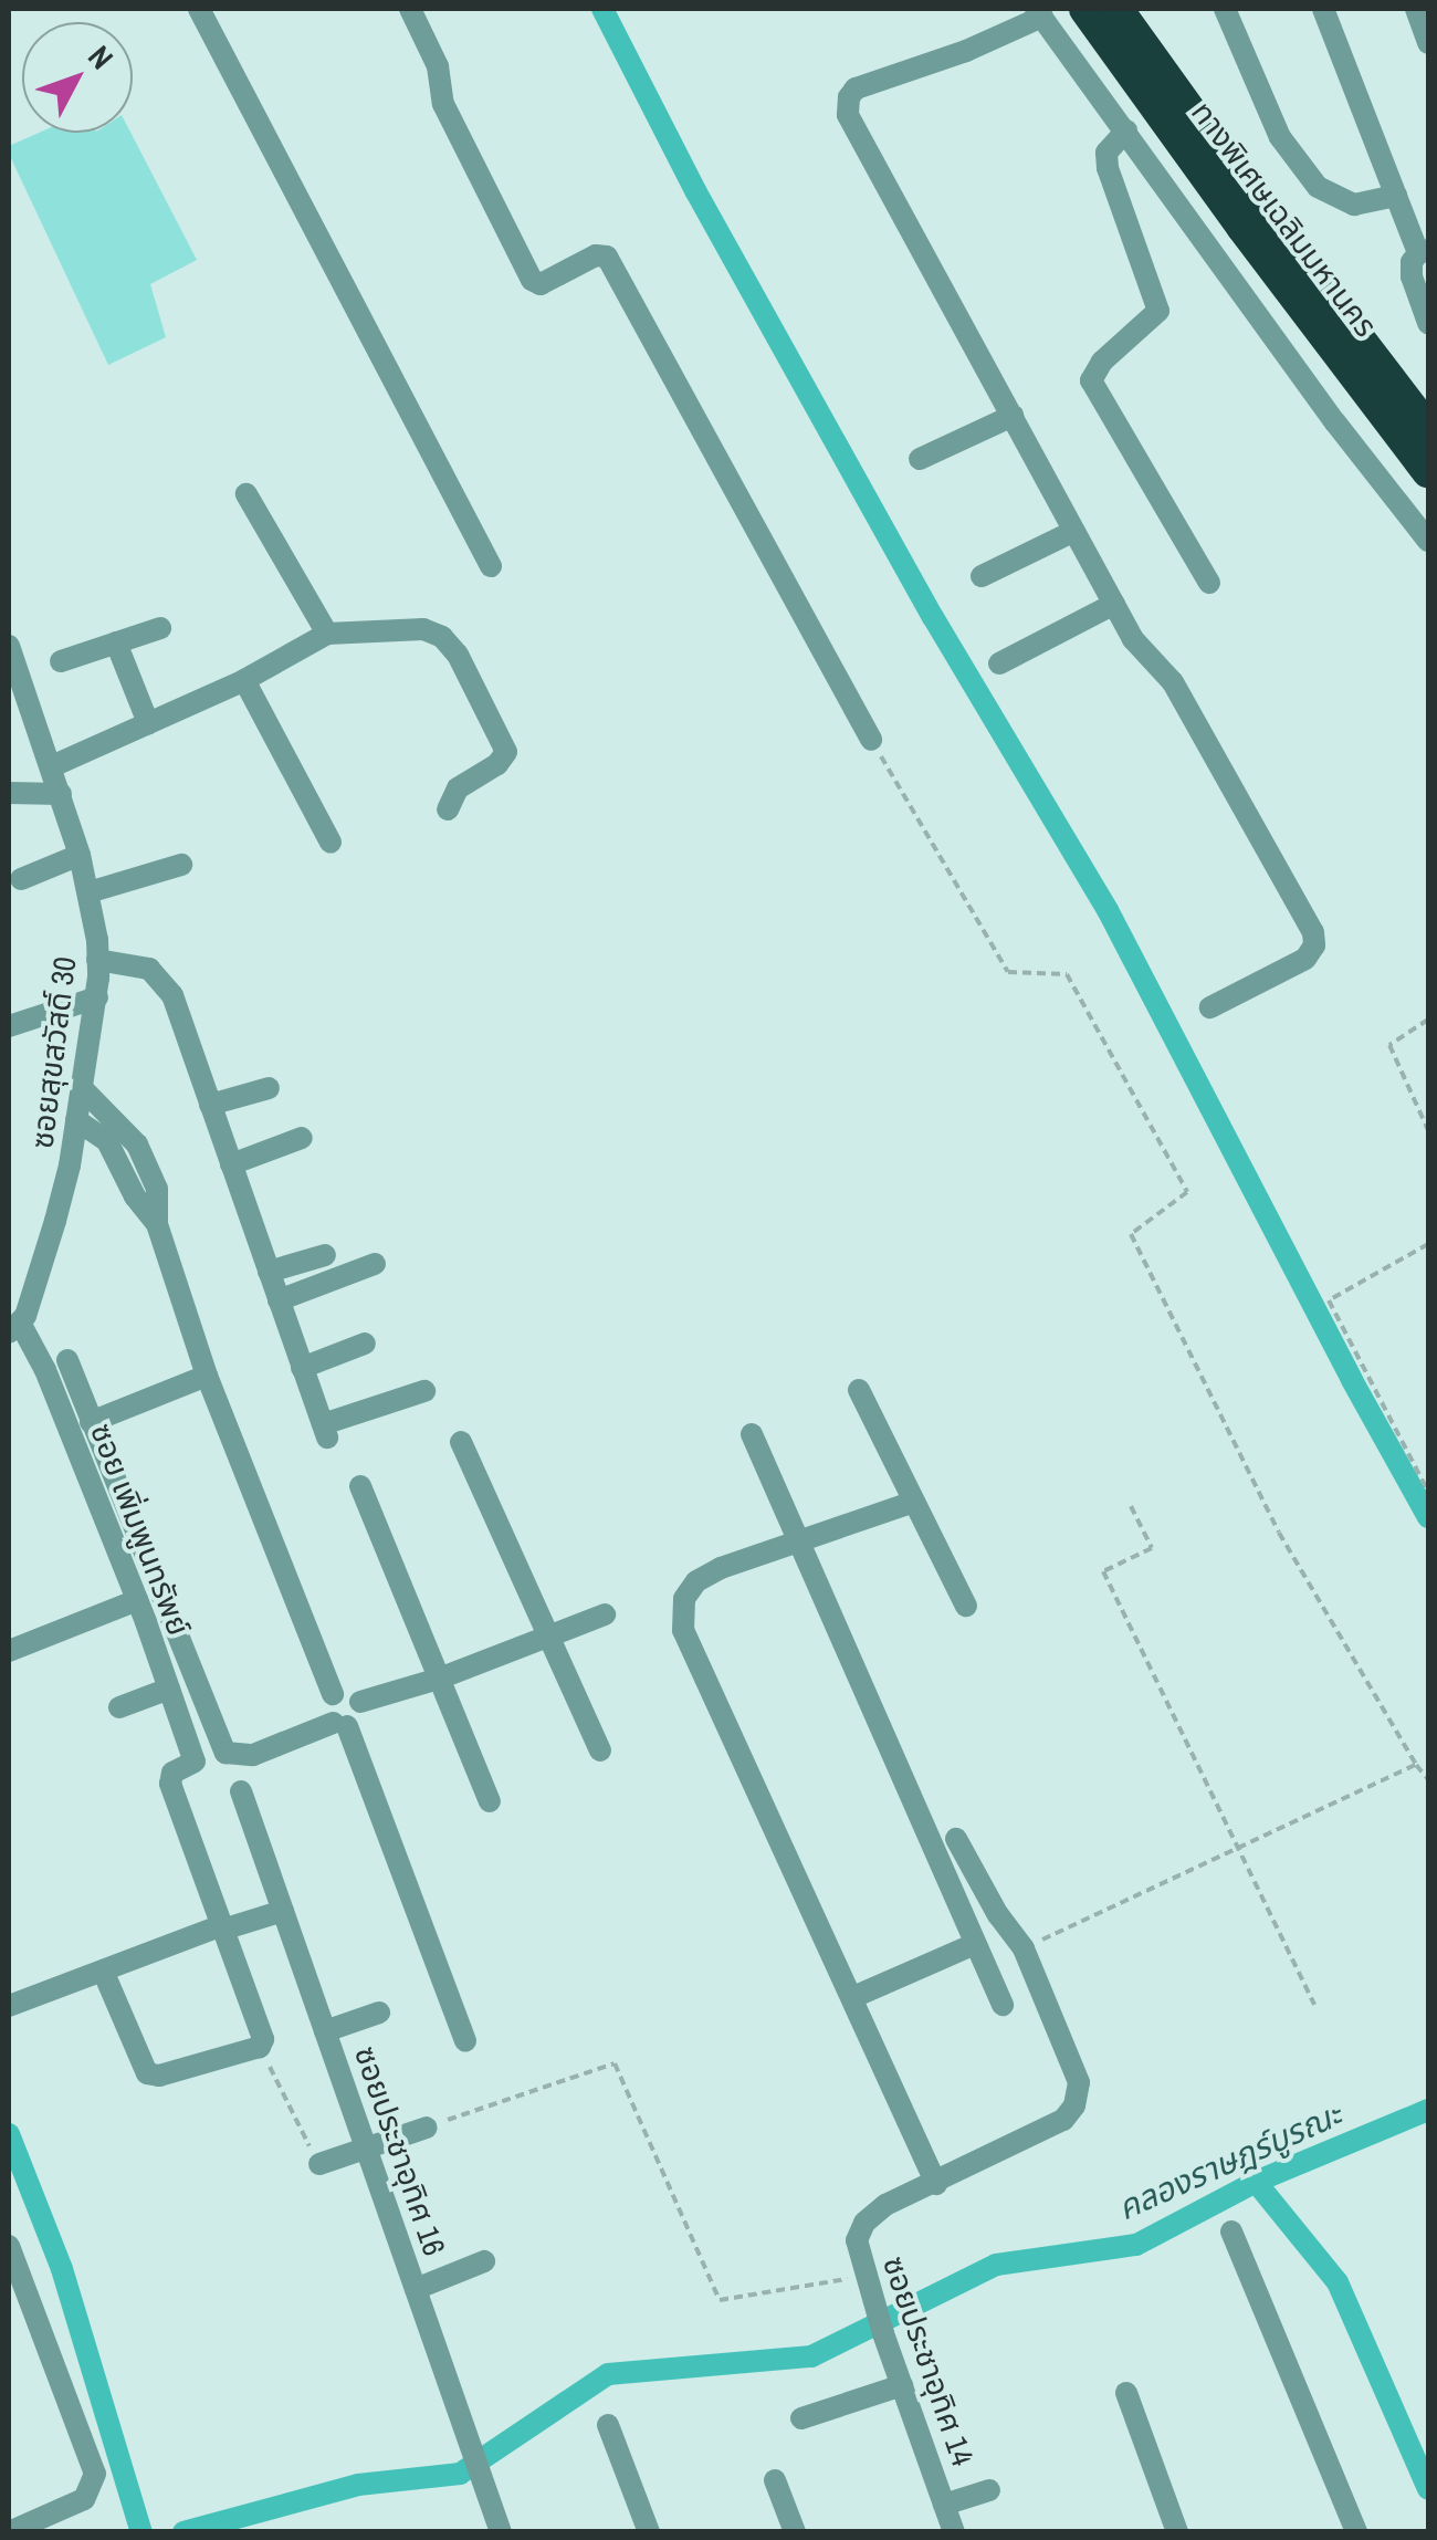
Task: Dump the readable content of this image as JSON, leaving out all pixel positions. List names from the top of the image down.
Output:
{
  "streets": {
    "highway": ["ทางพิเศษเฉลิมมหานคร"],
    "street": [
      "ซอยสุขสวัสดิ์ 30",
      "ซอย เพิ่มพูนทรัพย์",
      "ซอยประชาอุทิศ 16",
      "ซอยประชาอุทิศ 14"
    ]
  },
  "crossings": [
    ["ซอยสุขสวัสดิ์ 30", "ซอย เพิ่มพูนทรัพย์"]
  ],
  "water": ["คลองราษฎร์บูรณะ"],
  "north": "top right"
}
